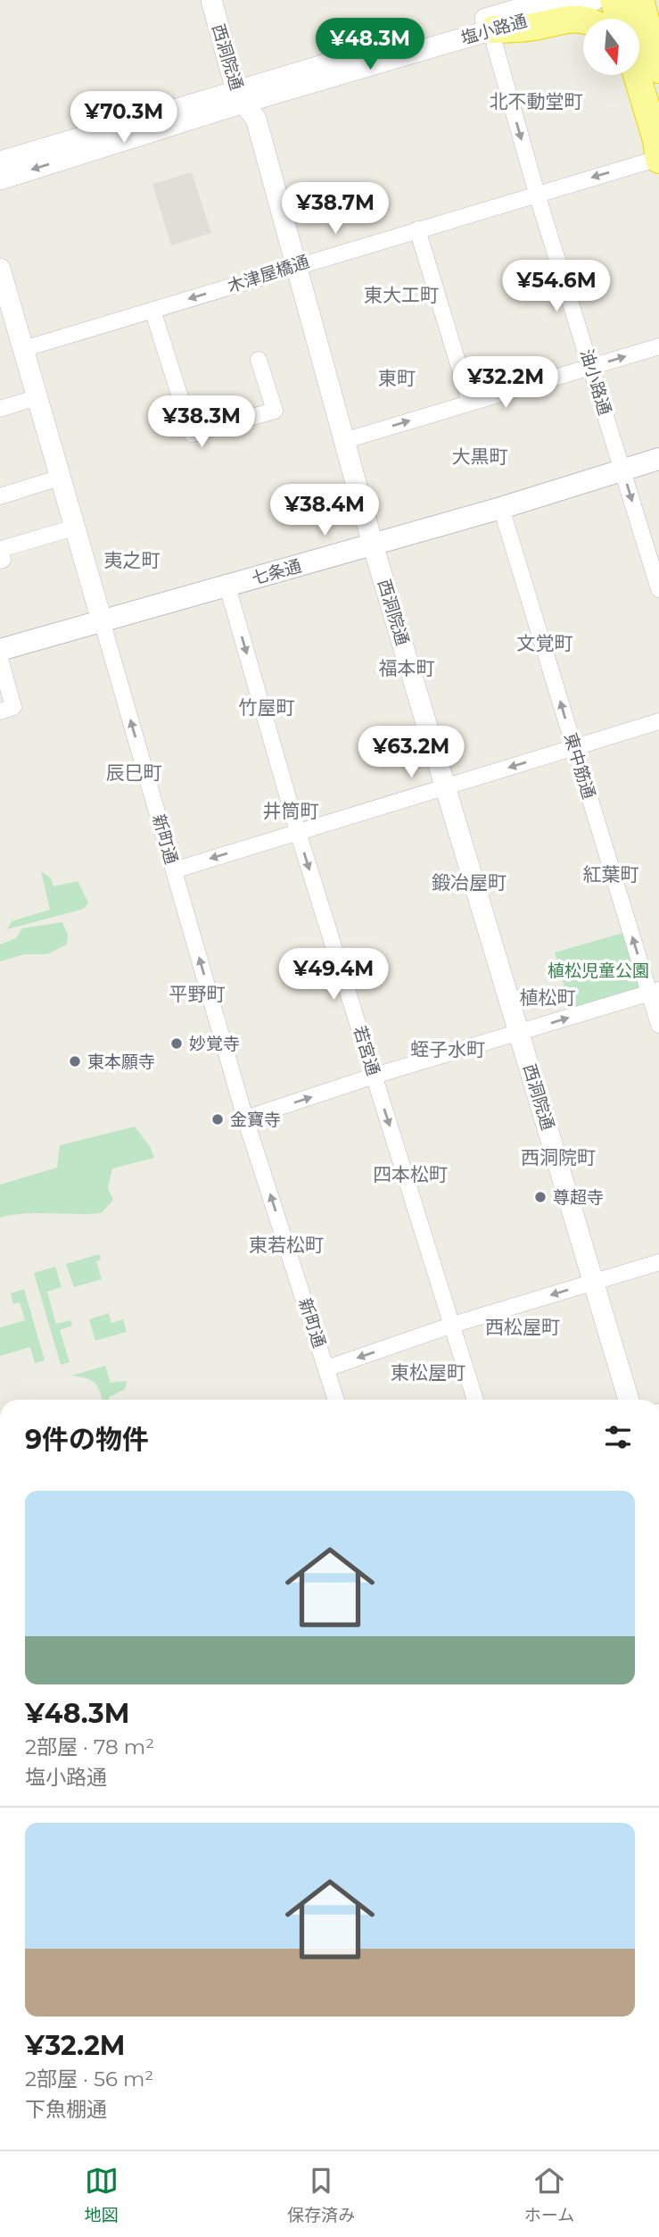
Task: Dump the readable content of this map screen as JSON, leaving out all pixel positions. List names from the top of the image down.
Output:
{
  "streets": {
    "main road": ["七条通"],
    "street": [
      "塩小路通",
      "西洞院通",
      "木津屋橋通",
      "油小路通",
      "東中筋通",
      "新町通",
      "若宮通"
    ]
  },
  "crossings": [
    ["塩小路通", "西洞院通"],
    ["塩小路通", "油小路通"],
    ["西洞院通", "木津屋橋通"],
    ["西洞院通", "七条通"],
    ["木津屋橋通", "油小路通"],
    ["木津屋橋通", "新町通"],
    ["油小路通", "七条通"],
    ["七条通", "東中筋通"],
    ["七条通", "新町通"],
    ["七条通", "若宮通"]
  ],
  "one_way": [
    "木津屋橋通",
    "油小路通",
    "東中筋通",
    "新町通",
    "若宮通"
  ],
  "districts": [
    "北不動堂町",
    "東大工町",
    "東町",
    "大黒町",
    "夷之町",
    "文覚町",
    "福本町",
    "竹屋町",
    "辰巳町",
    "井筒町",
    "紅葉町",
    "鍛冶屋町",
    "平野町",
    "植松町",
    "蛭子水町",
    "西洞院町",
    "四本松町",
    "東若松町",
    "西松屋町",
    "東松屋町"
  ],
  "parks": ["植松児童公園"],
  "places": [
    "妙覚寺",
    "東本願寺",
    "金寶寺",
    "尊超寺"
  ],
  "north": "bottom",
  "page": {
    "price": [
      "¥48.3M",
      "¥70.3M",
      "¥38.7M",
      "¥54.6M",
      "¥32.2M",
      "¥38.3M",
      "¥38.4M",
      "¥63.2M",
      "¥49.4M"
    ],
    "heading": "9件の物件",
    "list": [
      {
        "name": "¥48.3M",
        "note": "2部屋 · 78 m² · 塩小路通"
      },
      {
        "name": "¥32.2M",
        "note": "2部屋 · 56 m² · 下魚棚通"
      }
    ],
    "tabs": ["地図", "保存済み", "ホーム"]
  }
}
